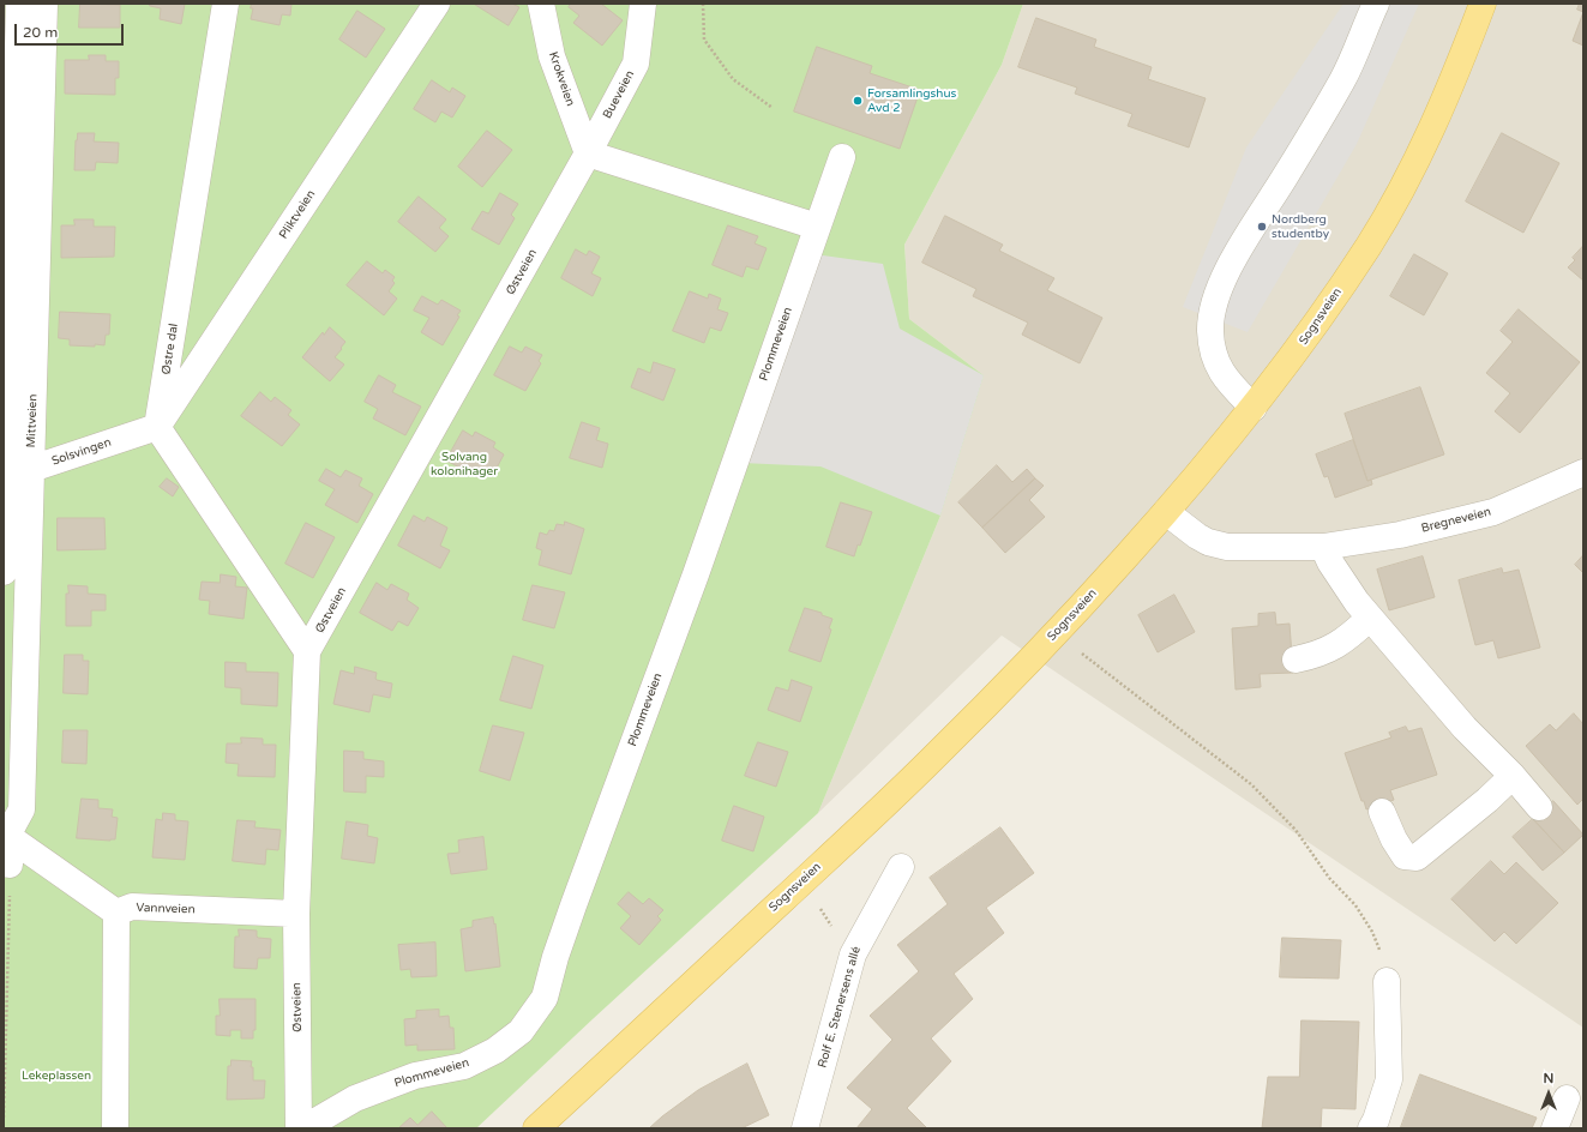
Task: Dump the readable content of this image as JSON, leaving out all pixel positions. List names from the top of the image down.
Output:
{
  "streets": {
    "main road": ["Sognsveien"],
    "street": [
      "Krokveien",
      "Bueveien",
      "Pliktveien",
      "Østveien",
      "Plommeveien",
      "Østre dal",
      "Mittveien",
      "Solsvingen",
      "Bregneveien",
      "Vannveien",
      "Rolf E. Stenersens allé"
    ]
  },
  "crossings": [
    ["Krokveien", "Bueveien"],
    ["Krokveien", "Østveien"],
    ["Bueveien", "Østveien"],
    ["Pliktveien", "Østre dal"],
    ["Pliktveien", "Solsvingen"],
    ["Østveien", "Vannveien"],
    ["Sognsveien", "Bregneveien"],
    ["Østre dal", "Solsvingen"],
    ["Mittveien", "Solsvingen"]
  ],
  "parks": ["Solvang kolonihager", "Lekeplassen"],
  "places": ["Forsamlingshus Avd 2", "Nordberg studentby"],
  "scale_bar": "20 m",
  "north": "top"
}
